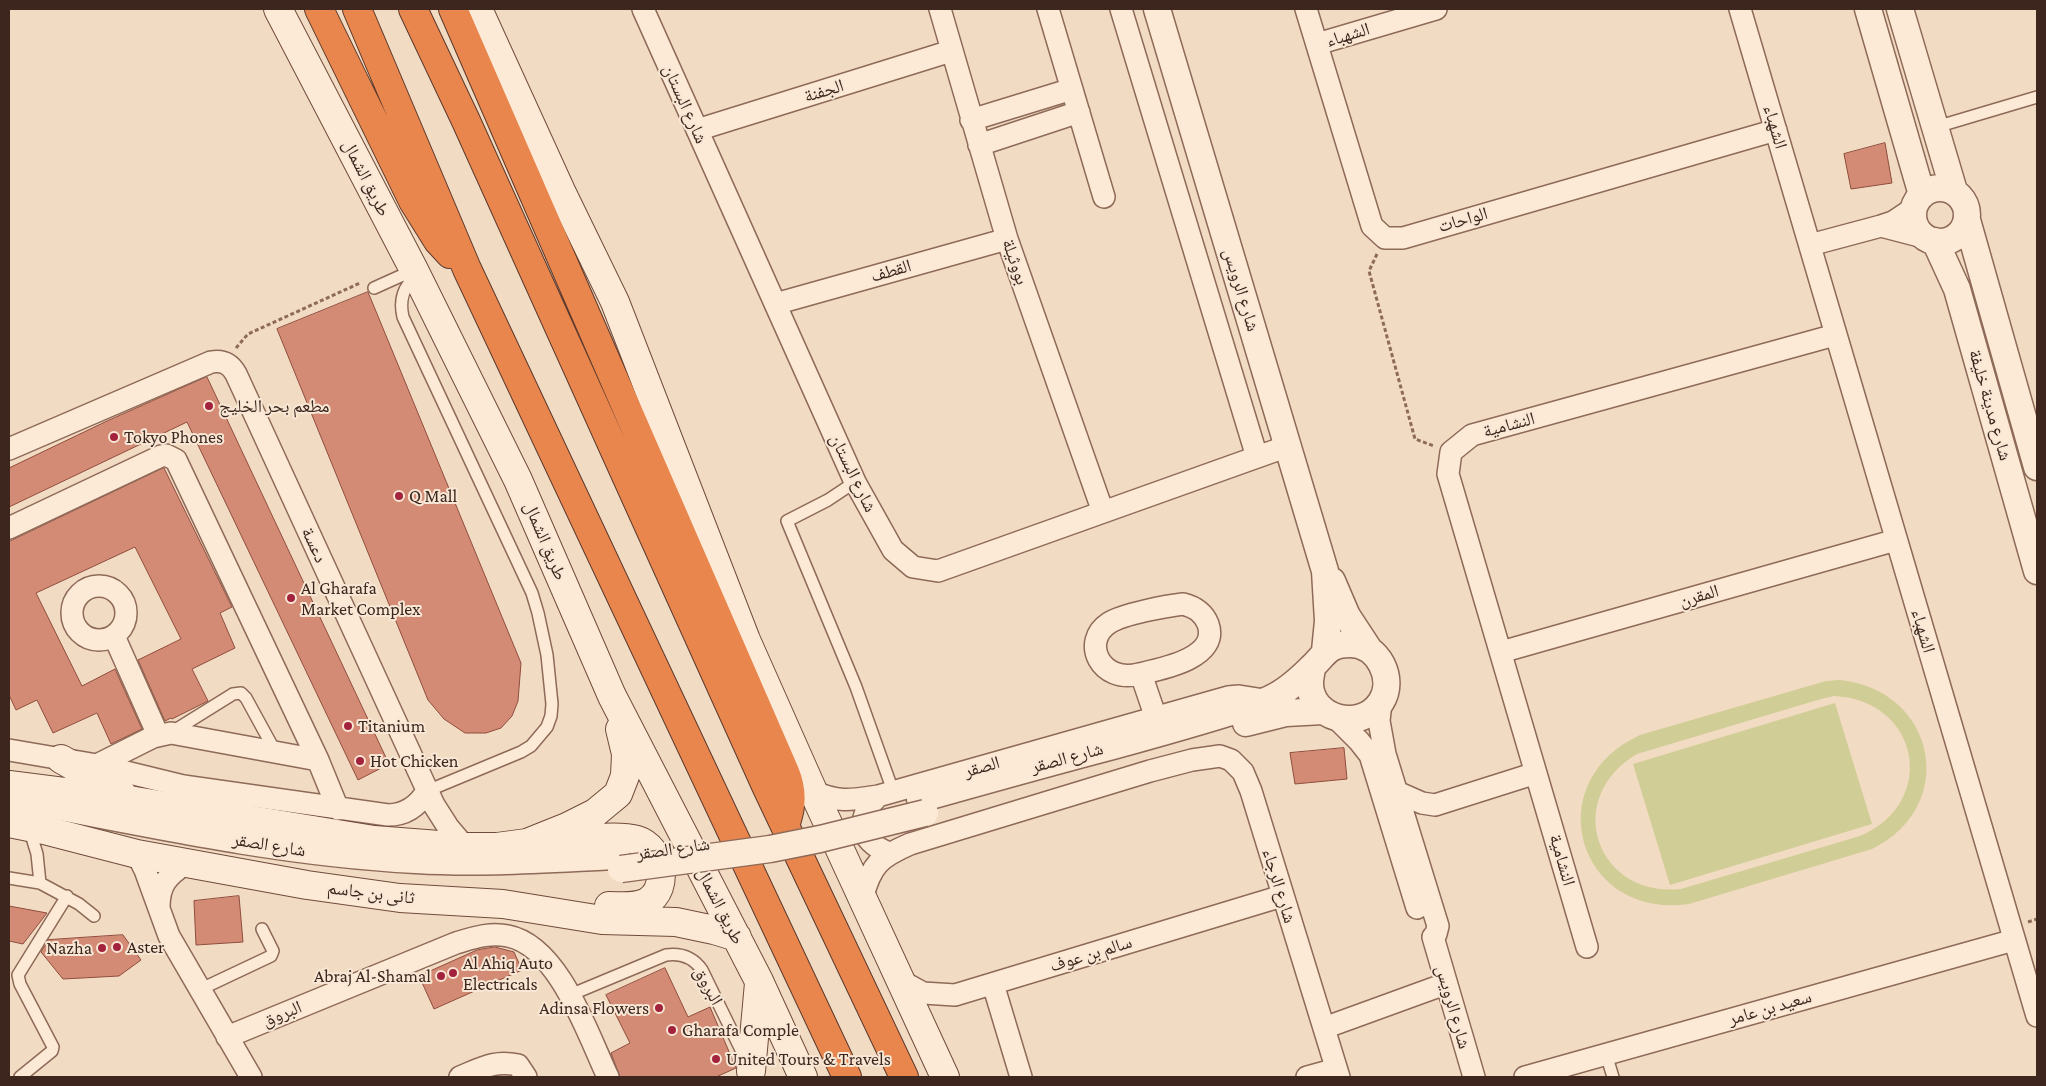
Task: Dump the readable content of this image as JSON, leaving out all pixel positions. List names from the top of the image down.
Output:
{
  "streets": {
    "main road": ["طريق الشمال", "ثانى بن جاسم"],
    "street": [
      "الشهباء",
      "الجفنة",
      "شارع البستان",
      "الواحات",
      "بووثيلة",
      "القطف",
      "شارع الرويس",
      "شارع مدينة خليفة",
      "النشامية",
      "دعسة",
      "المقرن",
      "شارع الصقر",
      "الصقر",
      "شارع الرجاء",
      "سالم بن عوف",
      "البروق",
      "سعيد بن عامر"
    ]
  },
  "crossings": [
    ["الشهباء", "الواحات"],
    ["الشهباء", "النشامية"],
    ["الشهباء", "المقرن"],
    ["الشهباء", "سعيد بن عامر"],
    ["الجفنة", "شارع البستان"],
    ["الجفنة", "بووثيلة"],
    ["شارع البستان", "بووثيلة"],
    ["شارع البستان", "القطف"],
    ["شارع البستان", "شارع الرويس"],
    ["طريق الشمال", "ثانى بن جاسم"],
    ["بووثيلة", "القطف"],
    ["شارع الرويس", "شارع الصقر"],
    ["النشامية", "المقرن"],
    ["شارع الصقر", "الصقر"],
    ["شارع الصقر", "ثانى بن جاسم"],
    ["شارع الرجاء", "سالم بن عوف"]
  ],
  "places": [
    "مطعم بحر الخليج",
    "Tokyo Phones",
    "Q Mall",
    "Al Gharafa Market Complex",
    "Titanium",
    "Hot Chicken",
    "Aster",
    "Nazha",
    "Al Ahiq Auto Electricals",
    "Abraj Al-Shamal",
    "Adinsa Flowers",
    "Gharafa Comple",
    "United Tours & Travels"
  ]
}
